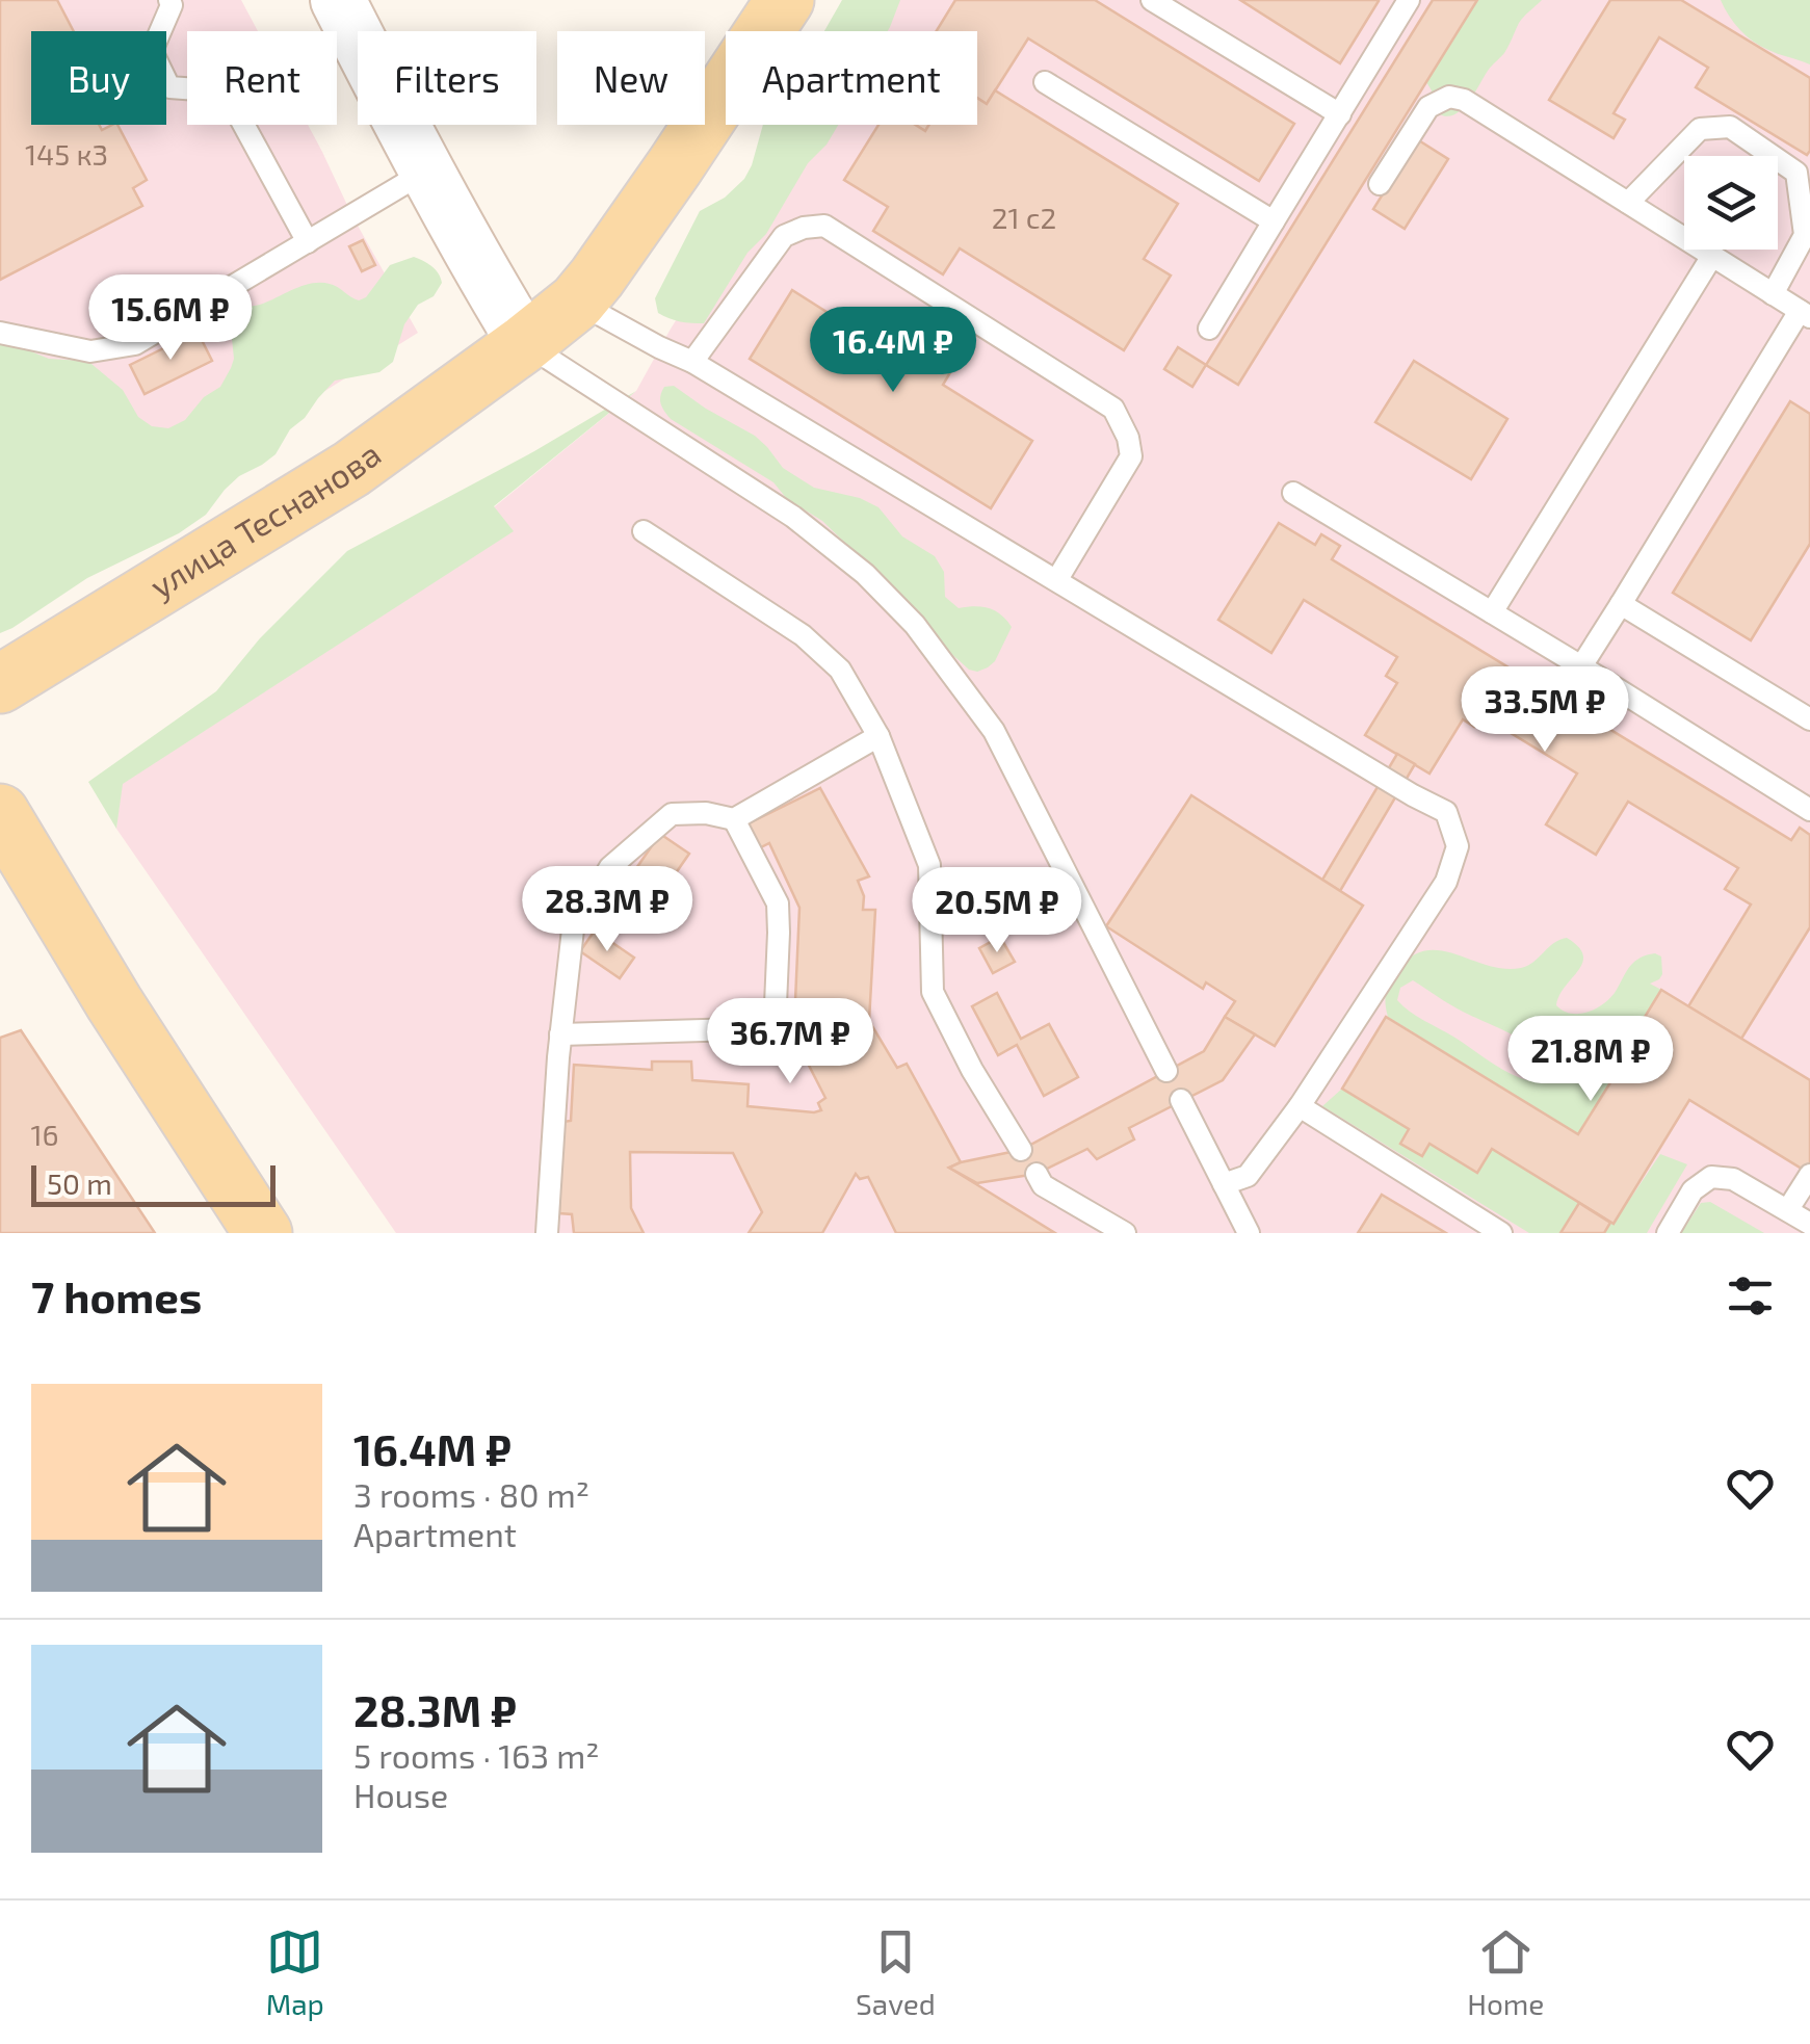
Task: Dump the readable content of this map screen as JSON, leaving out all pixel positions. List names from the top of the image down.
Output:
{
  "streets": {
    "main road": ["улица Теснанова"]
  },
  "house_numbers": ["145 к3", "21 с2", "16"],
  "scale_bar": "50 m",
  "page": {
    "chip": [
      "Buy",
      "Rent",
      "Filters",
      "New",
      "Apartment"
    ],
    "price": [
      "15.6M ₽",
      "16.4M ₽",
      "33.5M ₽",
      "28.3M ₽",
      "20.5M ₽",
      "36.7M ₽",
      "21.8M ₽"
    ],
    "scale": "50 m",
    "heading": "7 homes",
    "list": [
      {
        "name": "16.4M ₽",
        "note": "3 rooms · 80 m² · Apartment"
      },
      {
        "name": "28.3M ₽",
        "note": "5 rooms · 163 m² · House"
      }
    ],
    "tabs": ["Map", "Saved", "Home"]
  }
}
